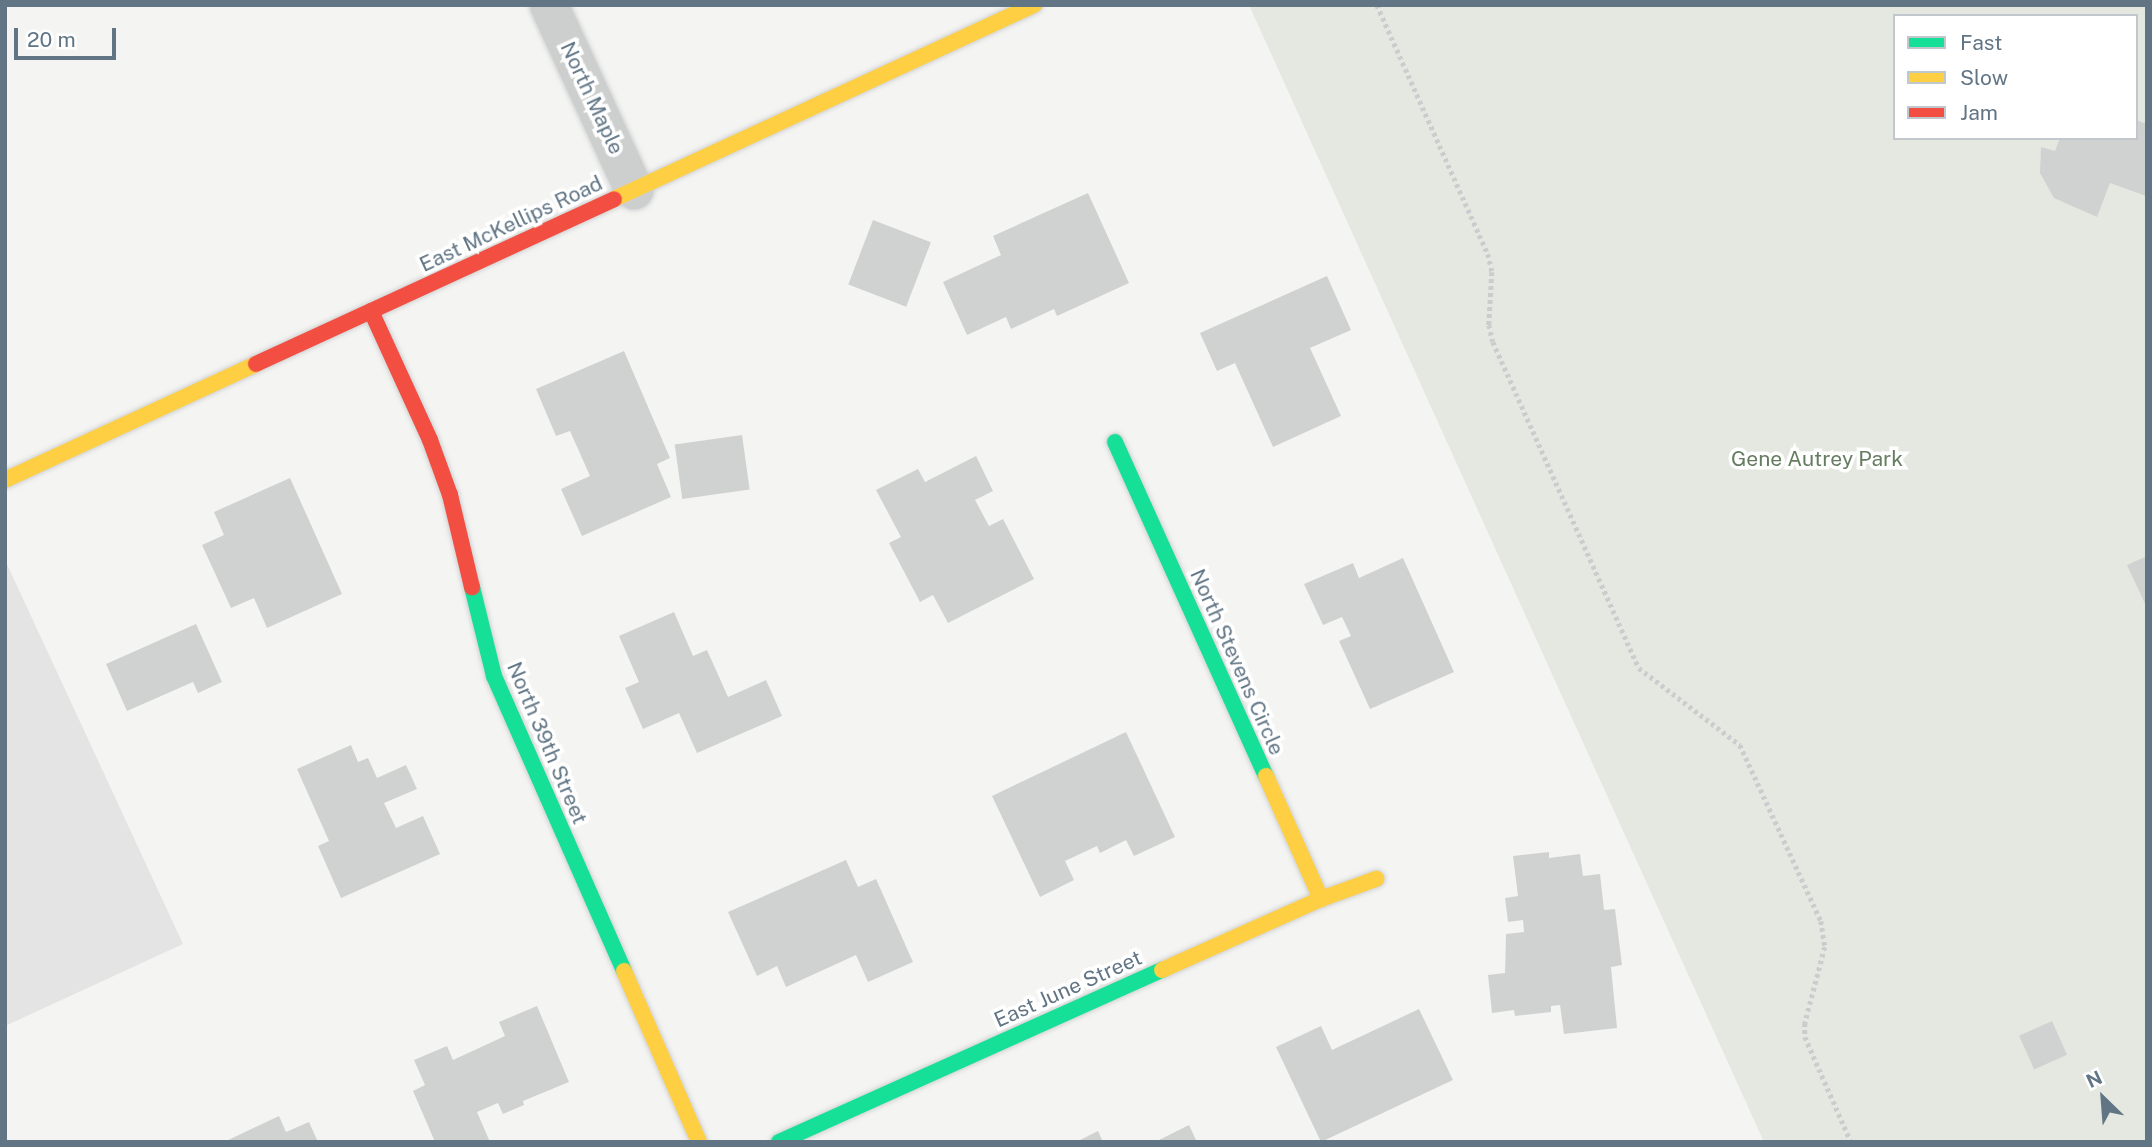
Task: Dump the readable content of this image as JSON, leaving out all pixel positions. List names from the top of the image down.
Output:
{
  "streets": {
    "street": [
      "North Maple",
      "East McKellips Road",
      "North Stevens Circle",
      "North 39th Street",
      "East June Street"
    ]
  },
  "crossings": [
    ["North Maple", "East McKellips Road"],
    ["East McKellips Road", "North 39th Street"],
    ["North Stevens Circle", "East June Street"]
  ],
  "parks": ["Gene Autrey Park"],
  "legend": ["Fast", "Slow", "Jam"],
  "scale_bar": "20 m",
  "north": "top left"
}
